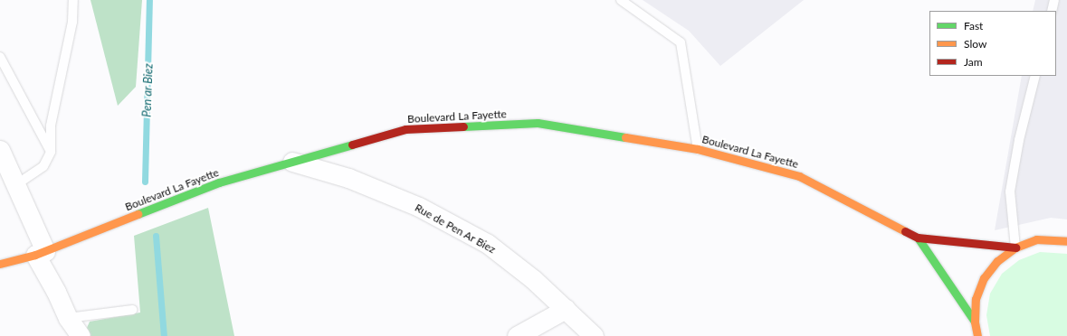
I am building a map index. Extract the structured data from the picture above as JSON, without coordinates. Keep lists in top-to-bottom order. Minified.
{"streets":{"main road":["Boulevard La Fayette"],"street":["Rue de Pen Ar Biez"]},"crossings":[["Boulevard La Fayette","Rue de Pen Ar Biez"]],"water":["Pen ar Biez"],"legend":["Fast","Slow","Jam"]}
